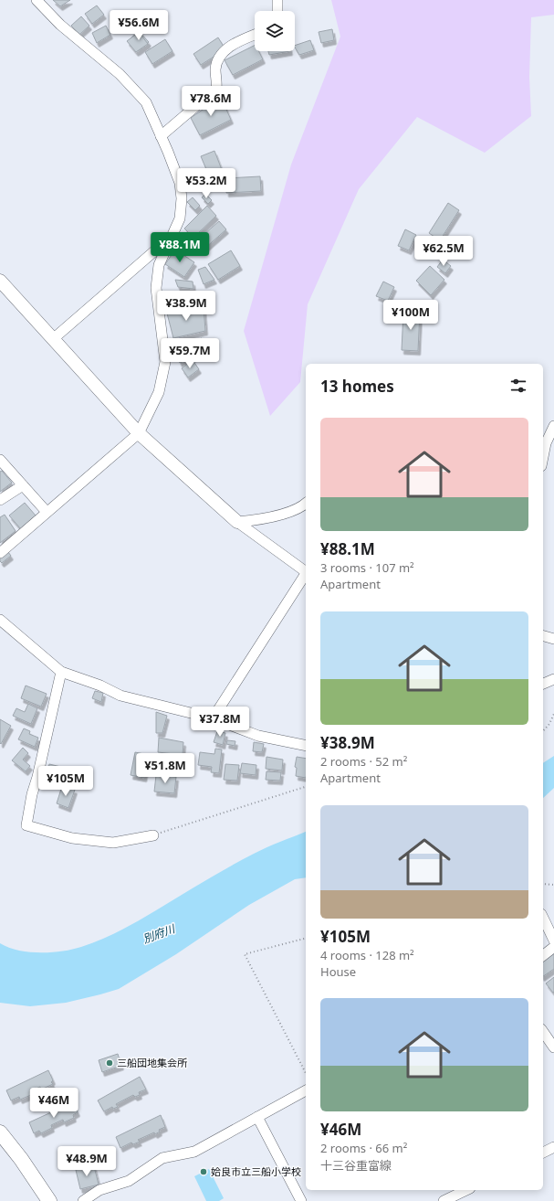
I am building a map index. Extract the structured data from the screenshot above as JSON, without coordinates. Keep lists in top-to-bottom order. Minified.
{"water":["別府川"],"places":["三船団地集会所","姶良市立三船小学校"],"page":{"price":["¥56.6M","¥78.6M","¥53.2M","¥88.1M","¥62.5M","¥38.9M","¥100M","¥59.7M","¥37.8M","¥51.8M","¥105M","¥46M","¥48.9M"],"heading":"13 homes","list":[{"name":"¥88.1M","note":"3 rooms · 107 m² · Apartment"},{"name":"¥38.9M","note":"2 rooms · 52 m² · Apartment"},{"name":"¥105M","note":"4 rooms · 128 m² · House"},{"name":"¥46M","note":"2 rooms · 66 m² · 十三谷重富線"}]}}
